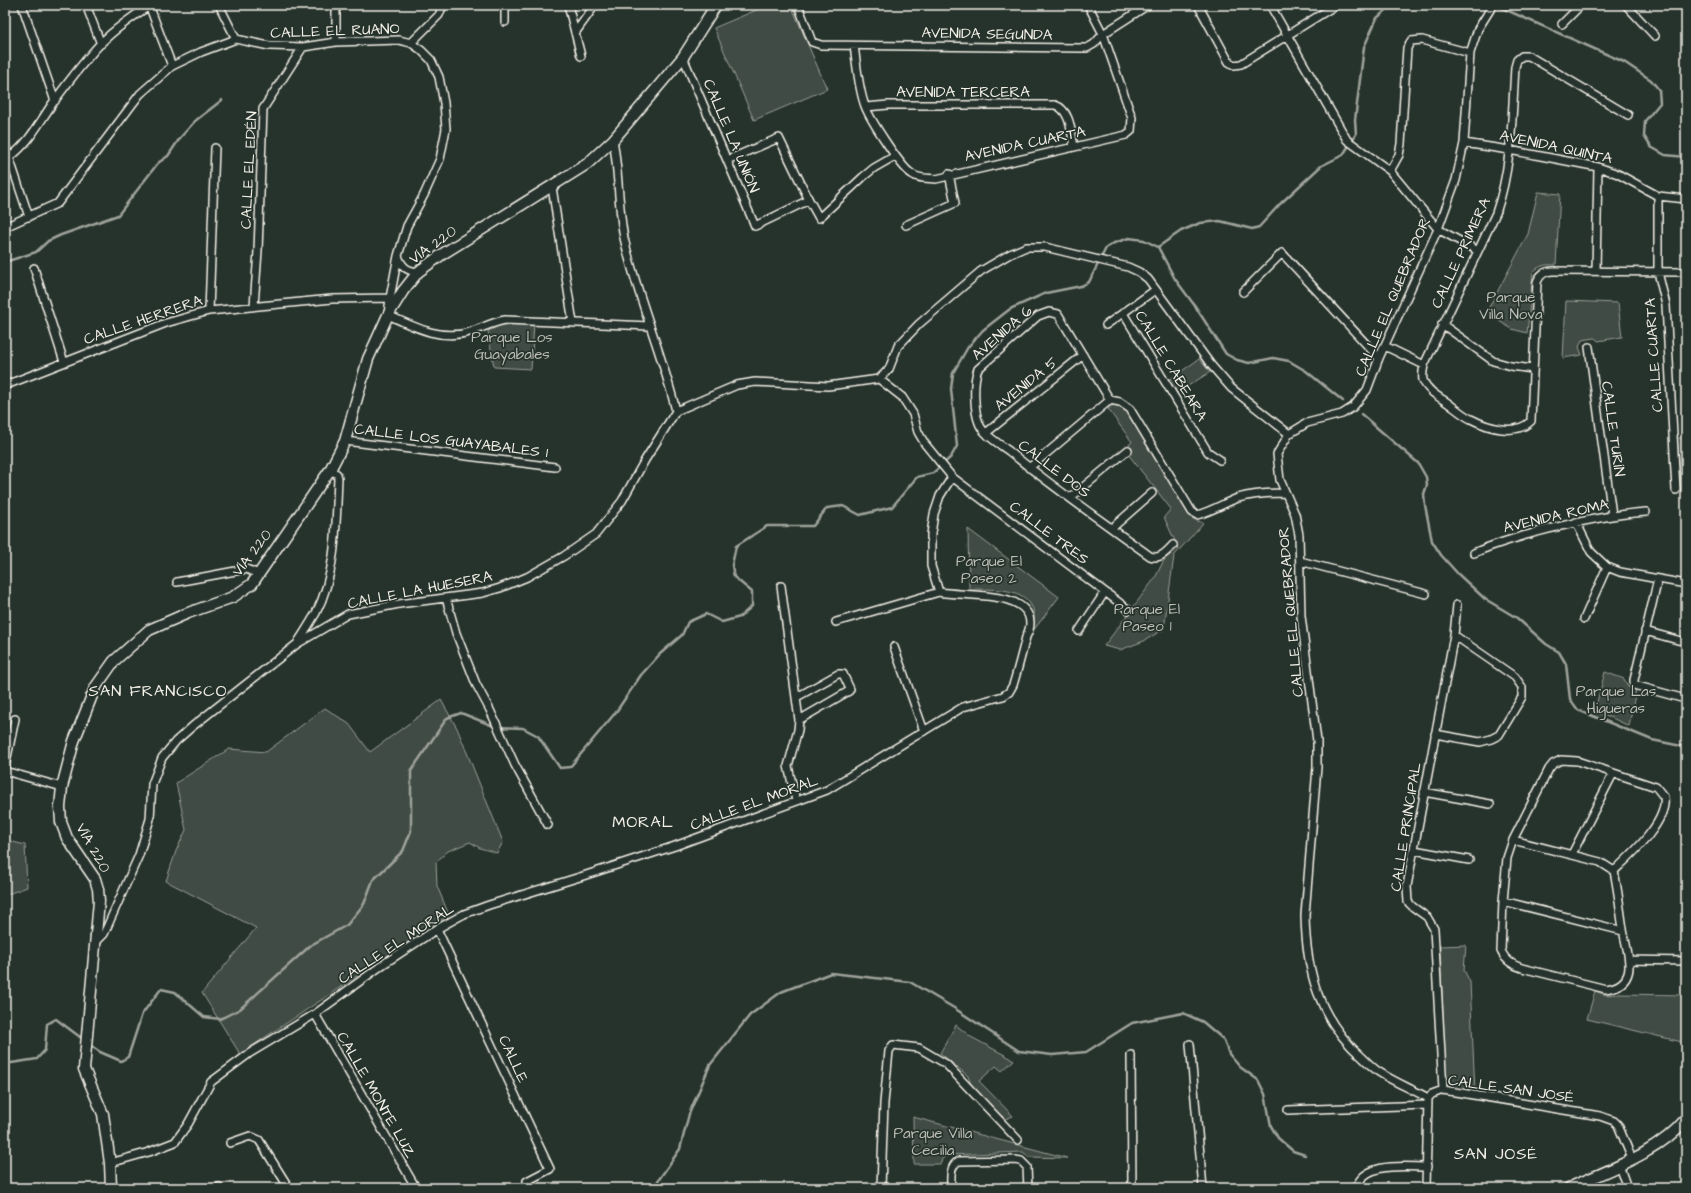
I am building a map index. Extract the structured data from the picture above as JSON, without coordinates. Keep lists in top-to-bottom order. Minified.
{"streets":{"main road":["VÍA 220"],"street":["CALLE EL RUANO","AVENIDA SEGUNDA","AVENIDA TERCERA","CALLE LA UNIÓN","AVENIDA CUARTA","AVENIDA QUINTA","CALLE EL EDÉN","CALLE PRIMERA","CALLE EL QUEBRADOR","CALLE HERRERA","AVENIDA 6","CALLE CUARTA","CALLE CABEARA","AVENIDA 5","CALLE TURÍN","CALLE LOS GUAYABALES 1","CALLE DOS","AVENIDA ROMA","CALLE TRES","CALLE LA HUESERA","CALLE EL MORAL","CALLE PRINCIPAL","CALLE","CALLE SAN JOSÉ","CALLE MONTE LUZ"]},"crossings":[["CALLE EL RUANO","CALLE EL EDÉN"],["CALLE EL RUANO","VÍA 220"],["CALLE EL RUANO","CALLE HERRERA"],["AVENIDA SEGUNDA","AVENIDA CUARTA"],["AVENIDA TERCERA","AVENIDA CUARTA"],["CALLE LA UNIÓN","VÍA 220"],["AVENIDA QUINTA","CALLE PRIMERA"],["AVENIDA QUINTA","CALLE EL QUEBRADOR"],["AVENIDA QUINTA","CALLE CUARTA"],["CALLE EL EDÉN","CALLE HERRERA"],["VÍA 220","CALLE LOS GUAYABALES 1"],["VÍA 220","CALLE LA HUESERA"],["VÍA 220","CALLE EL MORAL"],["CALLE EL QUEBRADOR","CALLE SAN JOSÉ"],["AVENIDA 6","AVENIDA 5"],["AVENIDA 6","CALLE DOS"],["AVENIDA 5","CALLE DOS"],["CALLE TURÍN","AVENIDA ROMA"],["CALLE EL MORAL","CALLE"],["CALLE EL MORAL","CALLE MONTE LUZ"],["CALLE PRINCIPAL","CALLE SAN JOSÉ"]],"districts":["SAN FRANCISCO","MORAL","SAN JOSÉ"],"parks":["Parque Villa Nova","Parque Los Guayabales","Parque El Paseo 2","Parque El Paseo 1","Parque Las Higueras","Parque Villa Cecilia"]}
